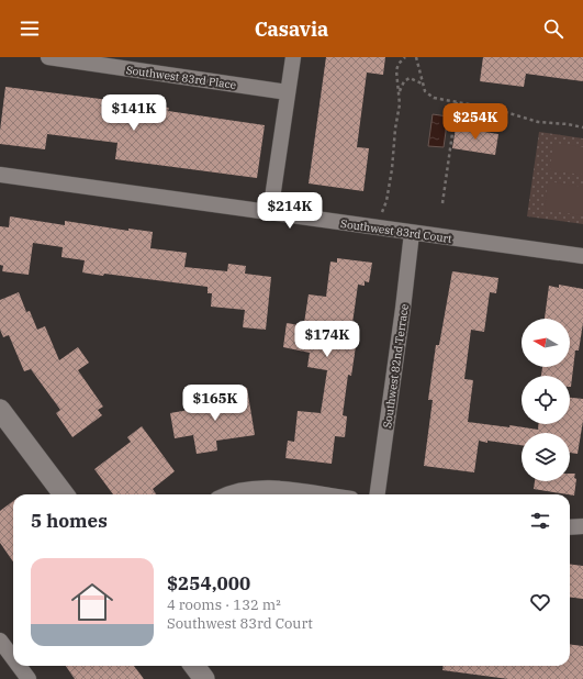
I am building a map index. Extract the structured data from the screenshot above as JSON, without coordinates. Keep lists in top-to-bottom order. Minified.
{"streets":{"street":["Southwest 83rd Place","Southwest 83rd Court","Southwest 82nd Terrace"]},"crossings":[["Southwest 83rd Court","Southwest 82nd Terrace"]],"north":"left","page":{"header":"Casavia","price":["$141K","$254K","$214K","$174K","$165K"],"heading":"5 homes","list":[{"name":"$254,000","note":"4 rooms · 132 m² · Southwest 83rd Court"}]}}
